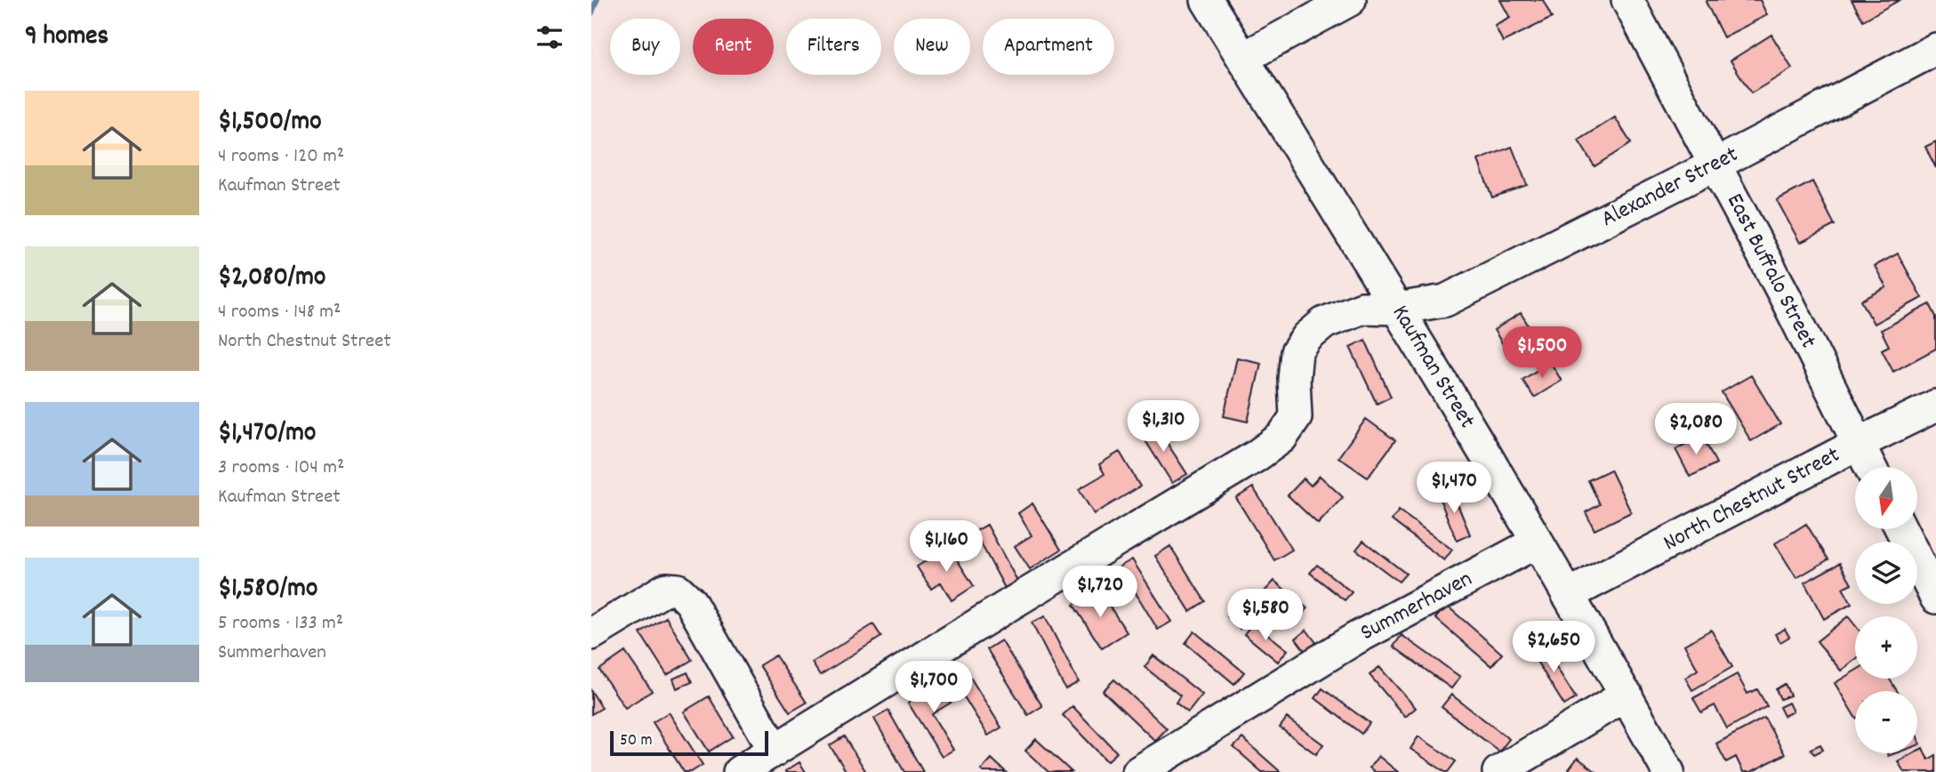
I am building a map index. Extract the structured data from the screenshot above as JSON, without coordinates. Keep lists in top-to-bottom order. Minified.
{"streets":{"street":["Alexander Street","East Buffalo Street","Kaufman Street","North Chestnut Street","Summerhaven"]},"crossings":[["Alexander Street","East Buffalo Street"],["Alexander Street","Kaufman Street"],["East Buffalo Street","North Chestnut Street"],["Kaufman Street","North Chestnut Street"],["Kaufman Street","Summerhaven"]],"scale_bar":"50 m","north":"bottom","page":{"heading":"9 homes","chip":["Buy","Rent","Filters","New","Apartment"],"list":[{"name":"$1,500/mo","note":"4 rooms · 120 m² · Kaufman Street"},{"name":"$2,080/mo","note":"4 rooms · 148 m² · North Chestnut Street"},{"name":"$1,470/mo","note":"3 rooms · 104 m² · Kaufman Street"},{"name":"$1,580/mo","note":"5 rooms · 133 m² · Summerhaven"}],"price":["$1,500","$1,310","$2,080","$1,470","$1,160","$1,720","$1,580","$2,650","$1,700"],"map_buttons":["+","−"],"scale":"50 m"}}
